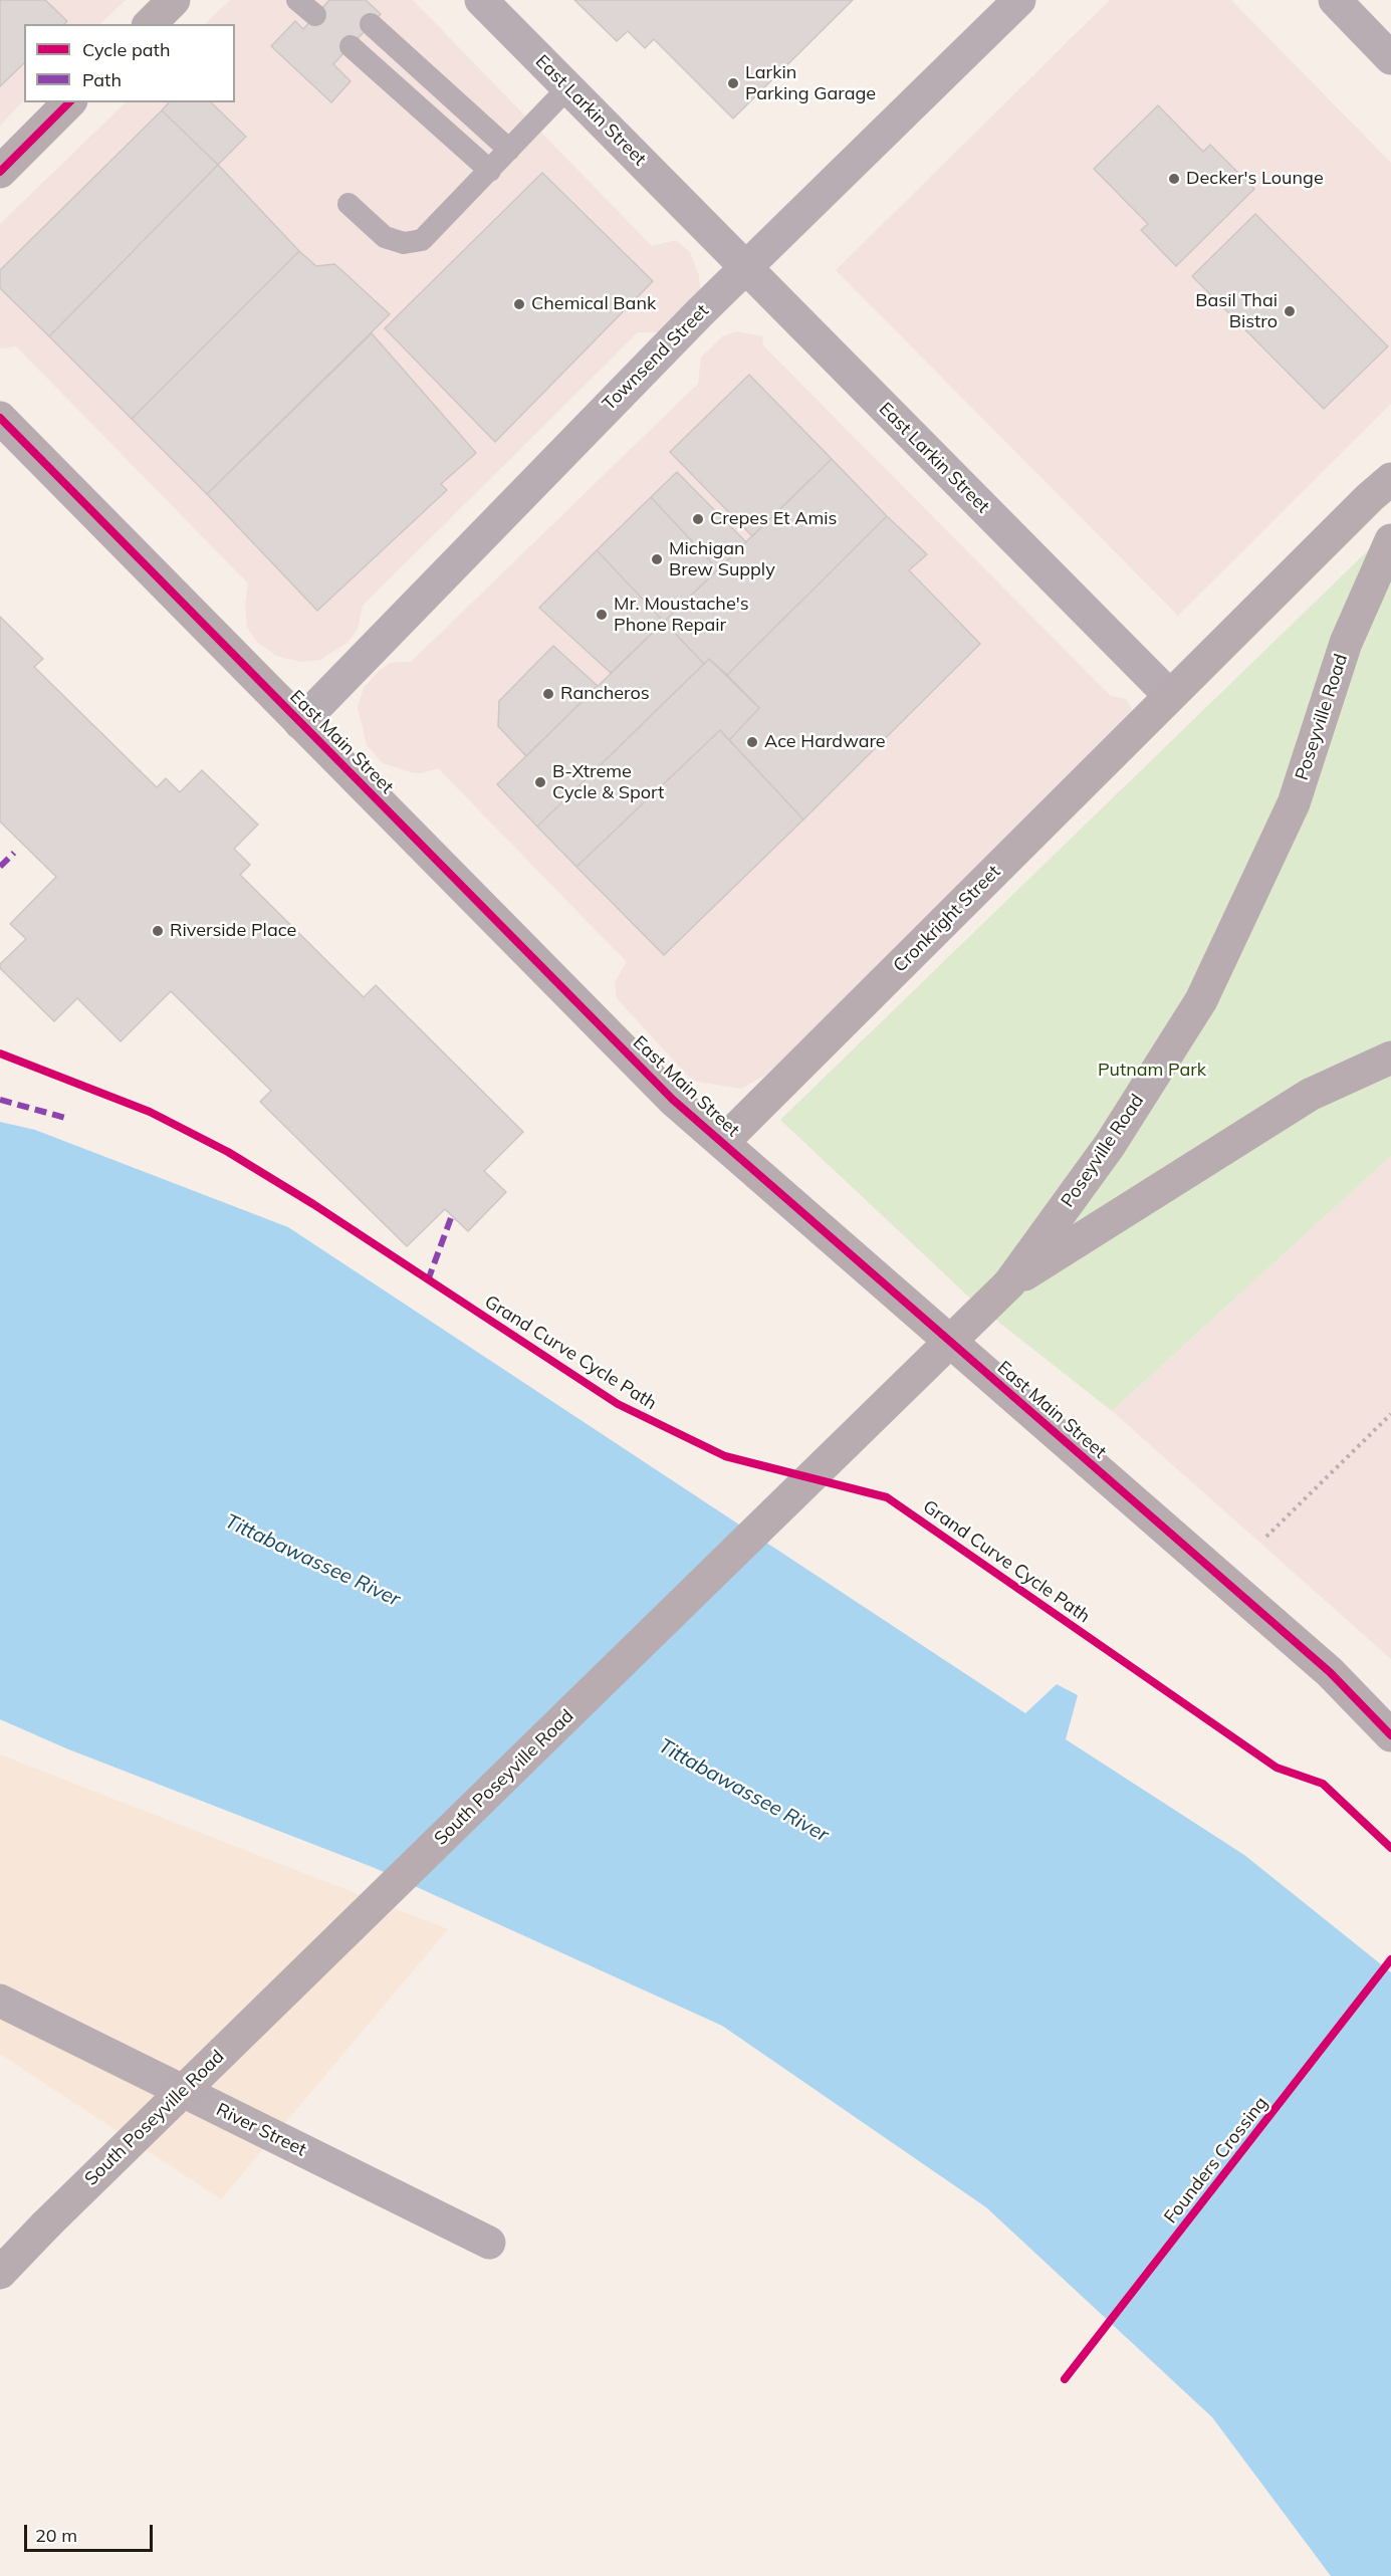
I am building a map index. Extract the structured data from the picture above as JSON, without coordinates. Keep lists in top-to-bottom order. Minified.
{"streets":{"street":["East Larkin Street","Townsend Street","Poseyville Road","East Main Street","Cronkright Street","South Poseyville Road","River Street"],"cycle path":["Grand Curve Cycle Path","Founders Crossing"]},"crossings":[["East Larkin Street","Townsend Street"],["East Larkin Street","Cronkright Street"],["Townsend Street","East Main Street"],["Poseyville Road","South Poseyville Road"],["East Main Street","Cronkright Street"]],"water":["Tittabawassee River"],"parks":["Putnam Park"],"places":["Larkin Parking Garage","Decker's Lounge","Chemical Bank","Basil Thai Bistro","Crepes Et Amis","Michigan Brew Supply","Mr. Moustache's Phone Repair","Rancheros","Ace Hardware","B-Xtreme Cycle & Sport","Riverside Place"],"legend":["Cycle path","Path"],"scale_bar":"20 m"}
